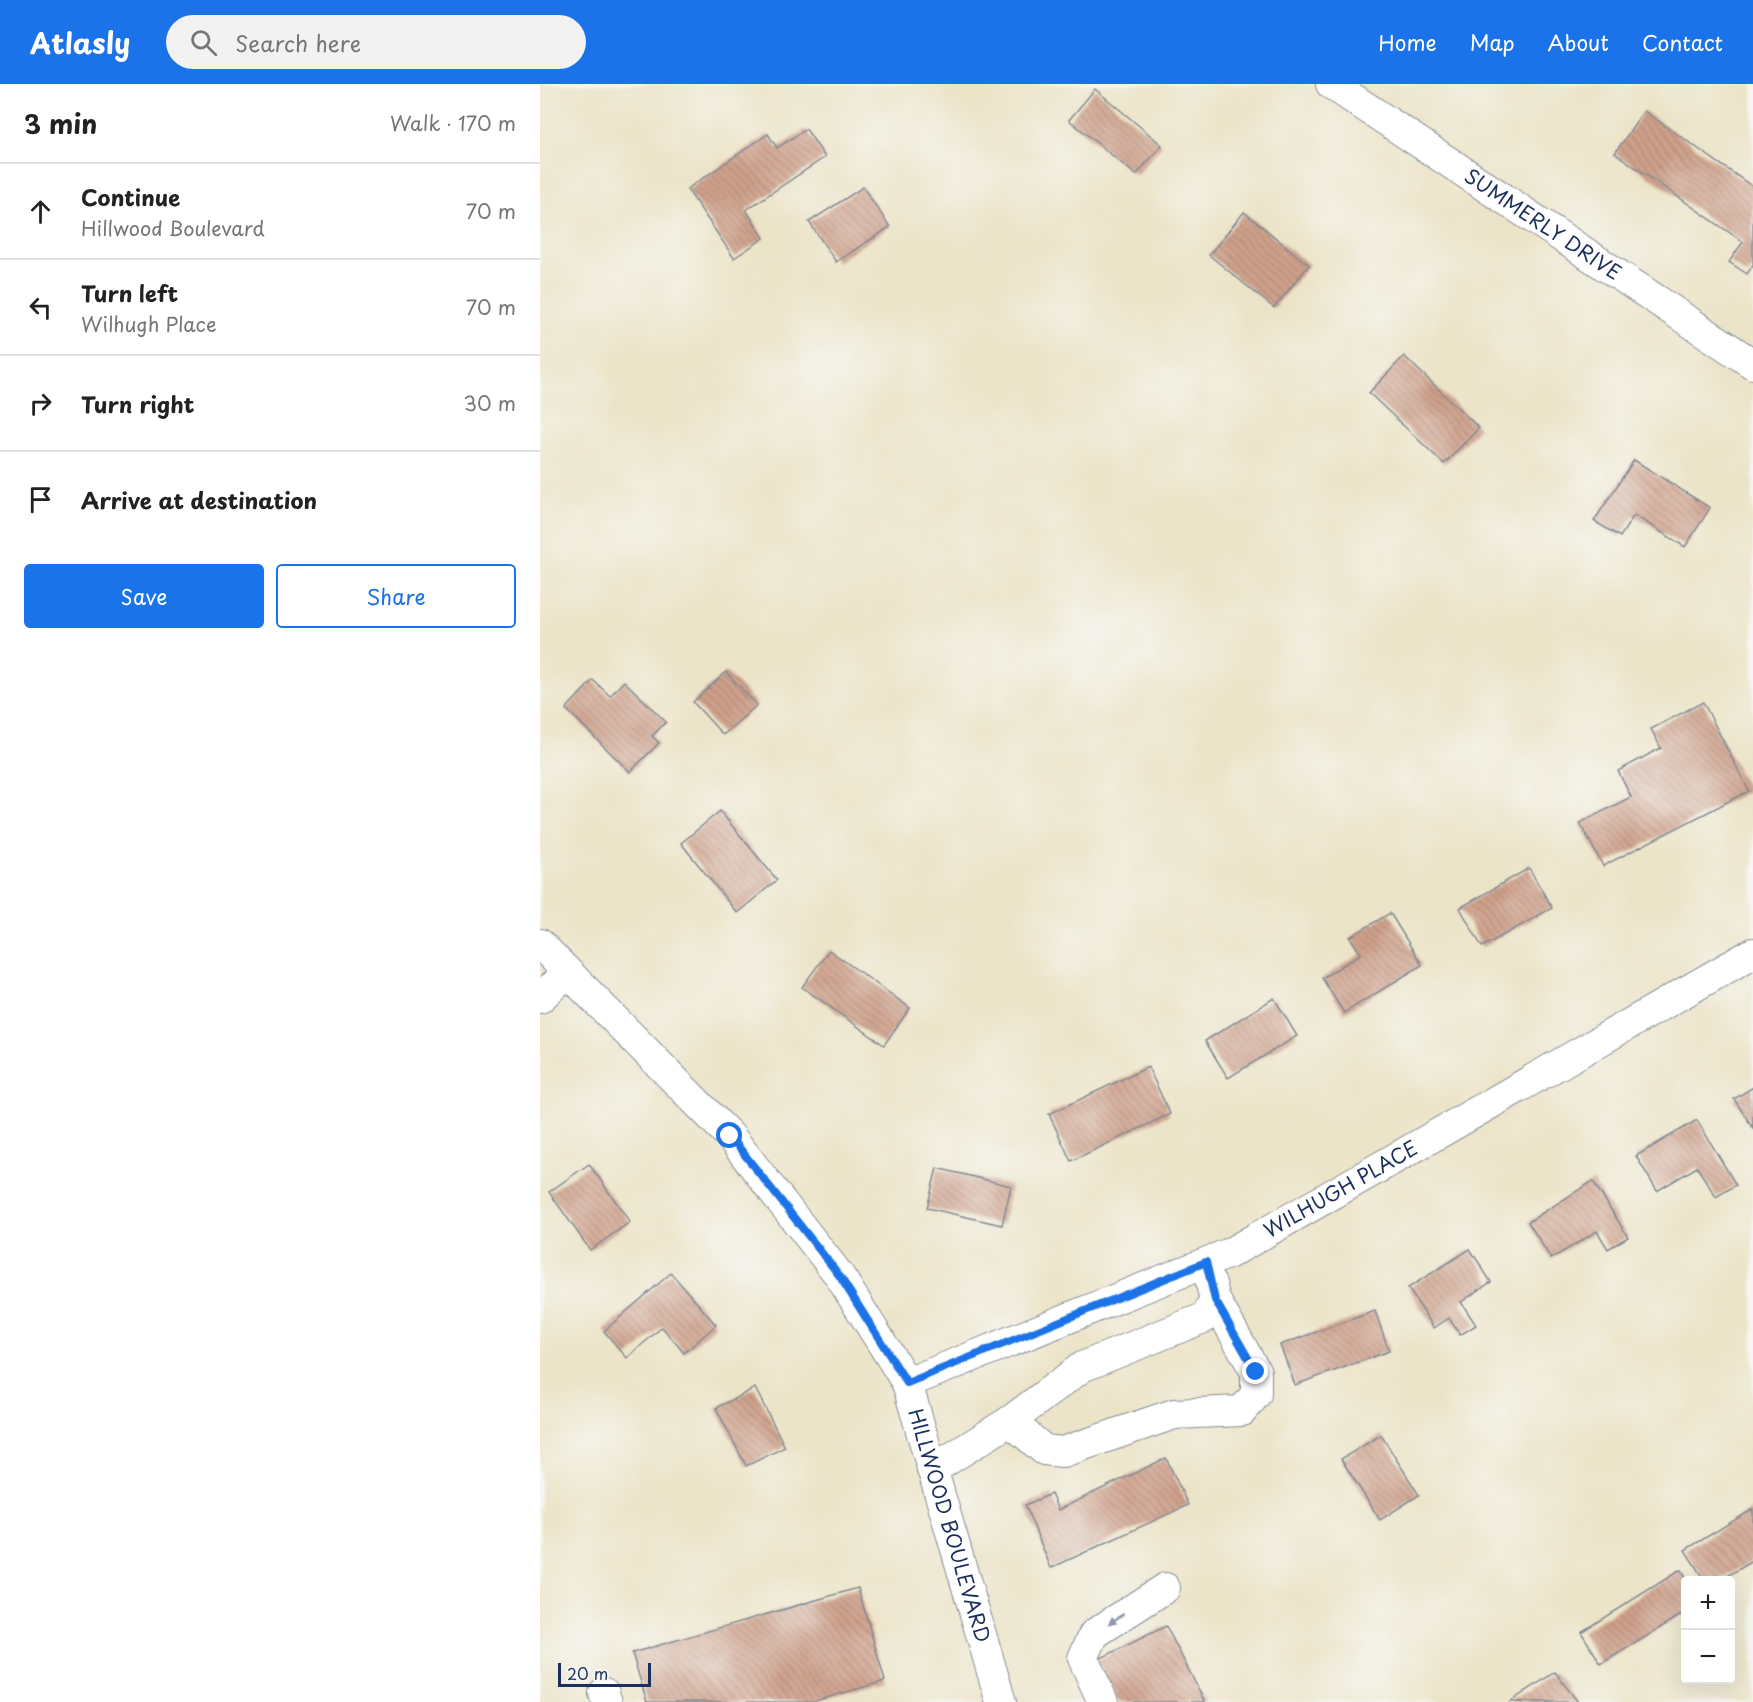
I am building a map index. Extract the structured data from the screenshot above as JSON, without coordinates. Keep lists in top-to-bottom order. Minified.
{"streets":{"street":["SUMMERLY DRIVE","WILHUGH PLACE","HILLWOOD BOULEVARD"]},"crossings":[["WILHUGH PLACE","HILLWOOD BOULEVARD"]],"scale_bar":"20 m","page":{"header":"Atlasly","search":"Search here","nav":["Home","Map","About","Contact"],"heading":["3 min","Walk · 170 m"],"list":[["Continue","Hillwood Boulevard","70 m"],["Turn left","Wilhugh Place","70 m"],["Turn right","30 m"],"Arrive at destination"],"buttons":["Save","Share"],"map_buttons":["+","−"],"scale":"20 m"}}
